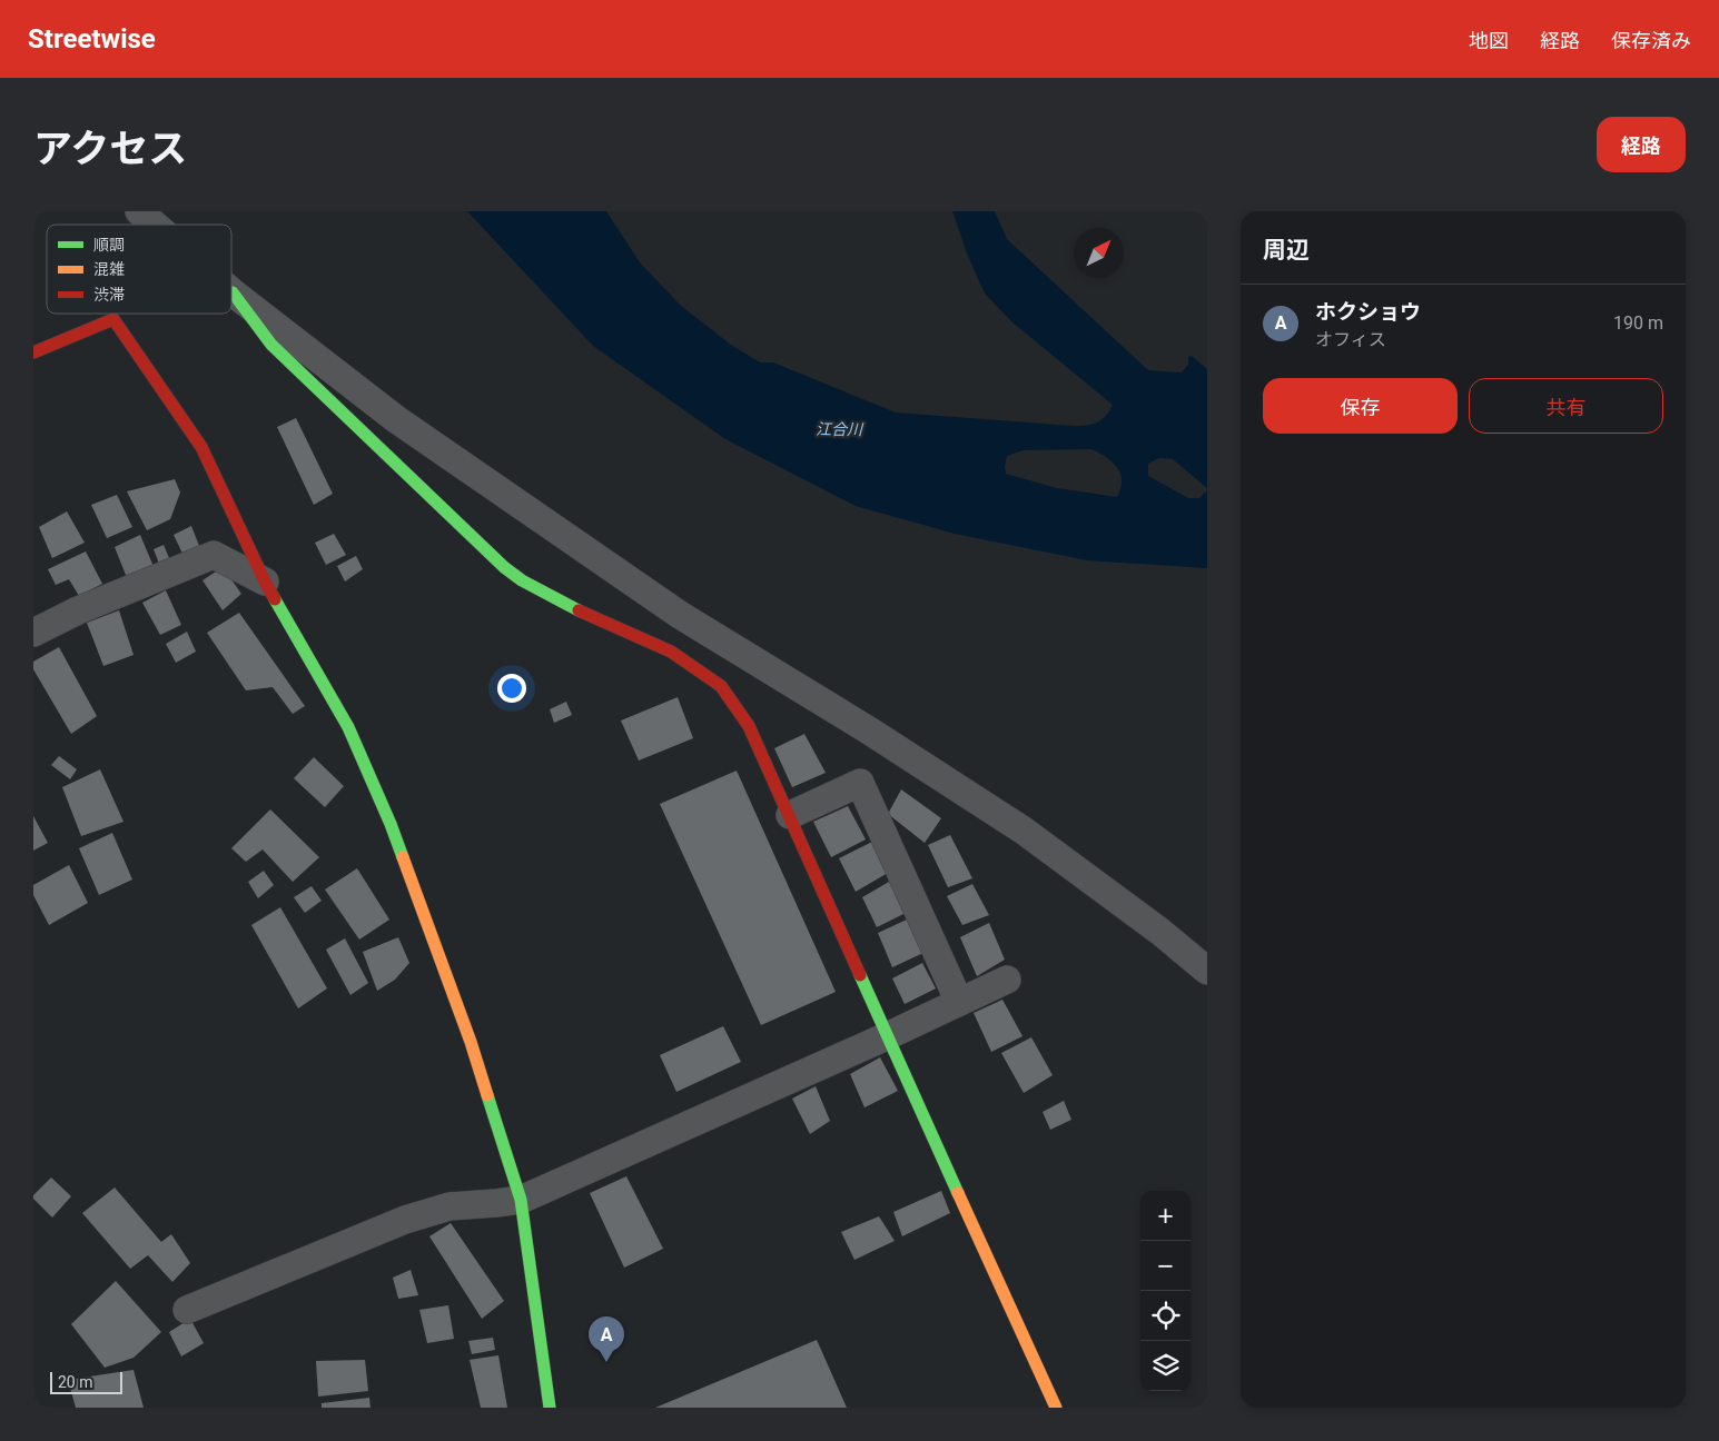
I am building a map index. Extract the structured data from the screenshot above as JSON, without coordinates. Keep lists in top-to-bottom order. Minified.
{"water":["江合川"],"legend":["順調","混雑","渋滞"],"scale_bar":"20 m","north":"top right","page":{"header":"Streetwise","nav":["地図","経路","保存済み"],"title":"アクセス","buttons":["経路",["保存","共有"]],"heading":"周辺","list":[{"mark":"A","name":"ホクショウ","note":"オフィス","value":"190 m"}],"map_buttons":["+","−"],"pins":"A","scale":"20 m"}}
